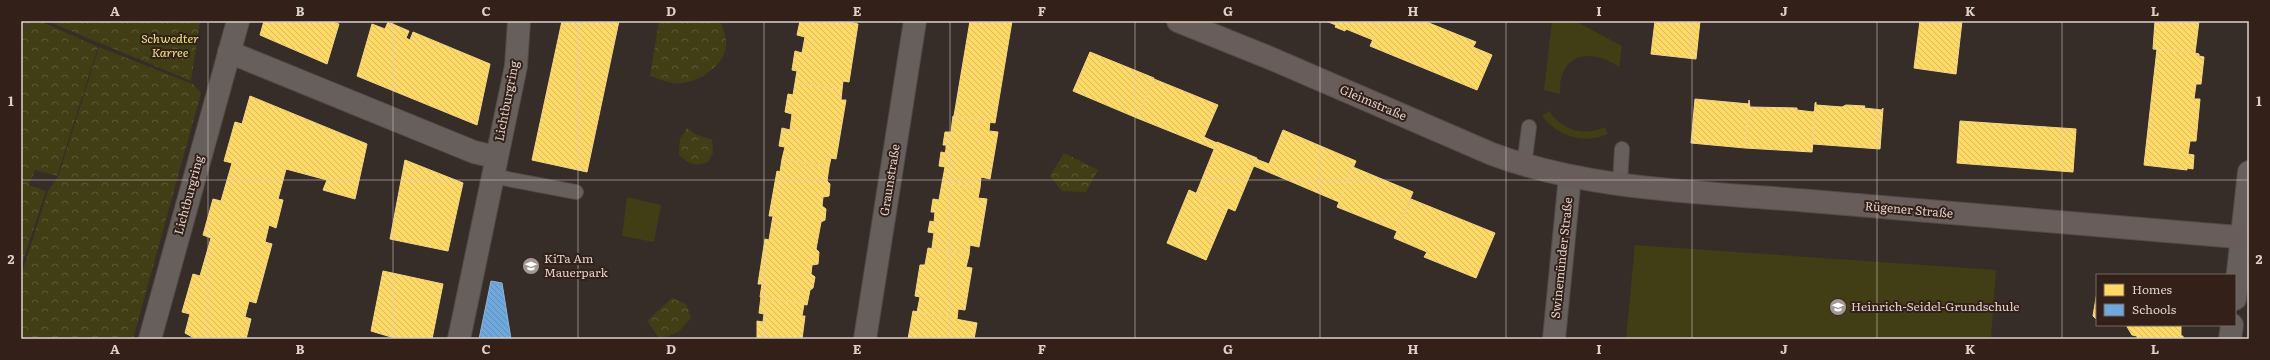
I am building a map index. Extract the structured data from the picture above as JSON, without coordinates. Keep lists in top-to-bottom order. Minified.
{"streets":{"street":["Lichtburgring","Gleimstraße","Graunstraße","Rügener Straße","Swinemünder Straße"]},"crossings":[["Gleimstraße","Rügener Straße"],["Gleimstraße","Swinemünder Straße"],["Rügener Straße","Swinemünder Straße"]],"parks":["Schwedter Karree"],"places":{"school or university":["KiTa Am Mauerpark","Heinrich-Seidel-Grundschule"]},"legend":["Homes","Schools"],"grid":{"columns":["A","B","C","D","E","F","G","H","I","J","K","L"],"rows":["1","2"]}}
